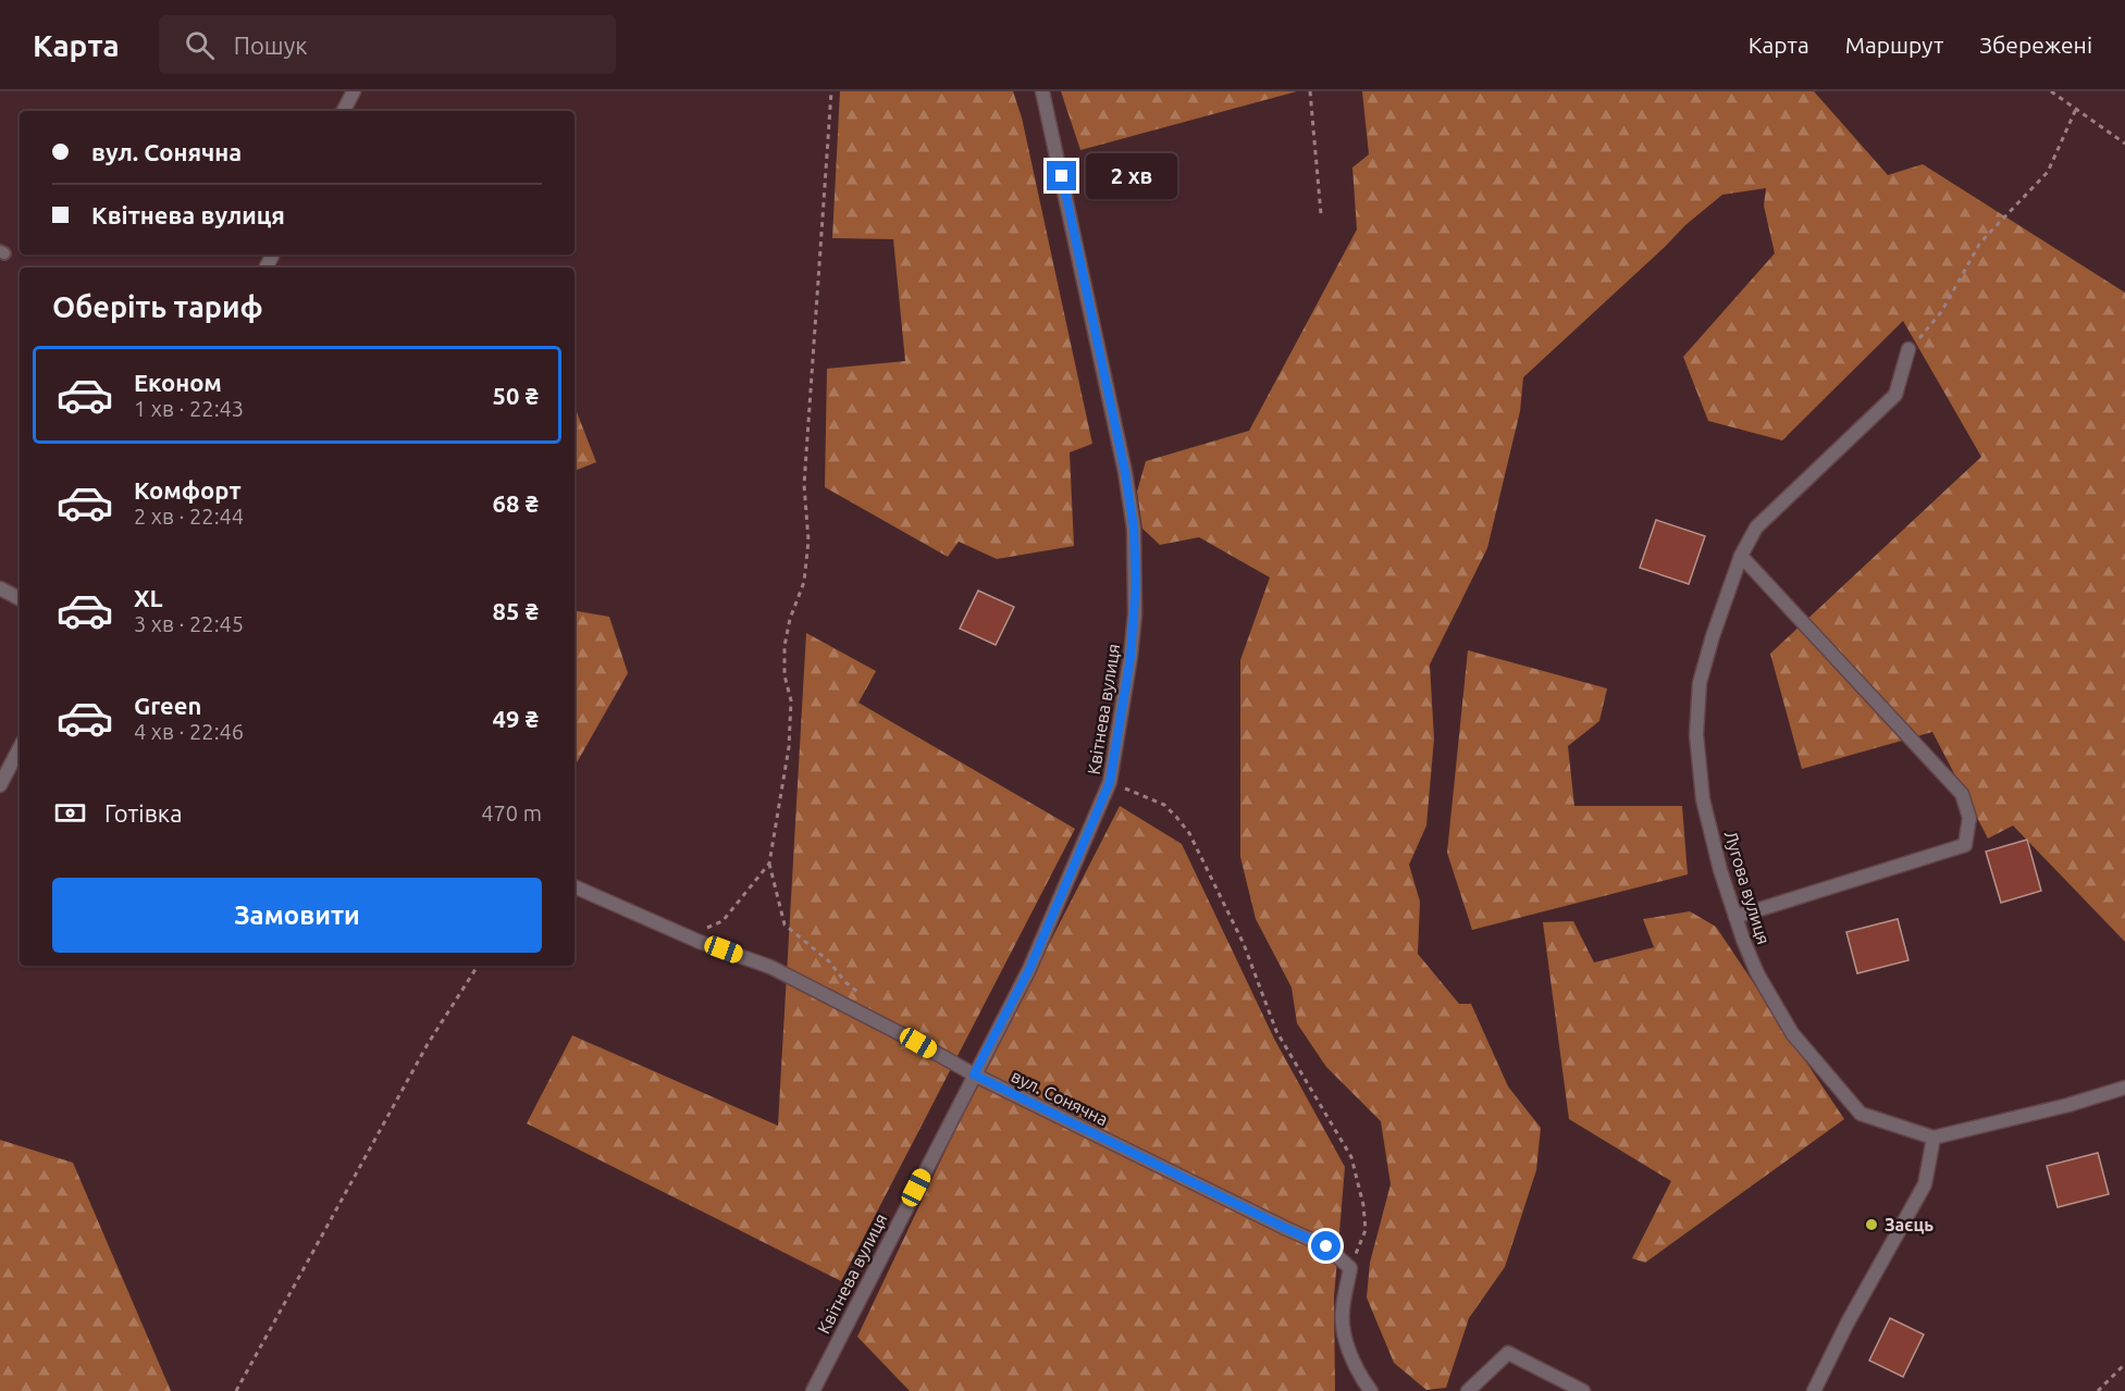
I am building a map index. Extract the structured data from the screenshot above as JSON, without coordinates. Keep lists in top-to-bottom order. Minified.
{"streets":{"street":["Квітнева вулиця","Лугова вулиця","вул. Сонячна"]},"crossings":[["Квітнева вулиця","вул. Сонячна"]],"places":["Заєць"],"page":{"header":"Карта","search":"Пошук","nav":["Карта","Маршрут","Збережені"],"banner":["вул. Сонячна","Квітнева вулиця"],"bubble":"2 хв","heading":"Оберіть тариф","list":[{"name":"Економ","note":"1 хв · 22:43","value":"50 ₴"},{"name":"Комфорт","note":"2 хв · 22:44","value":"68 ₴"},{"name":"XL","note":"3 хв · 22:45","value":"85 ₴"},{"name":"Green","note":"4 хв · 22:46","value":"49 ₴"}],"pay":["Готівка","470 m"],"buttons":"Замовити"}}
